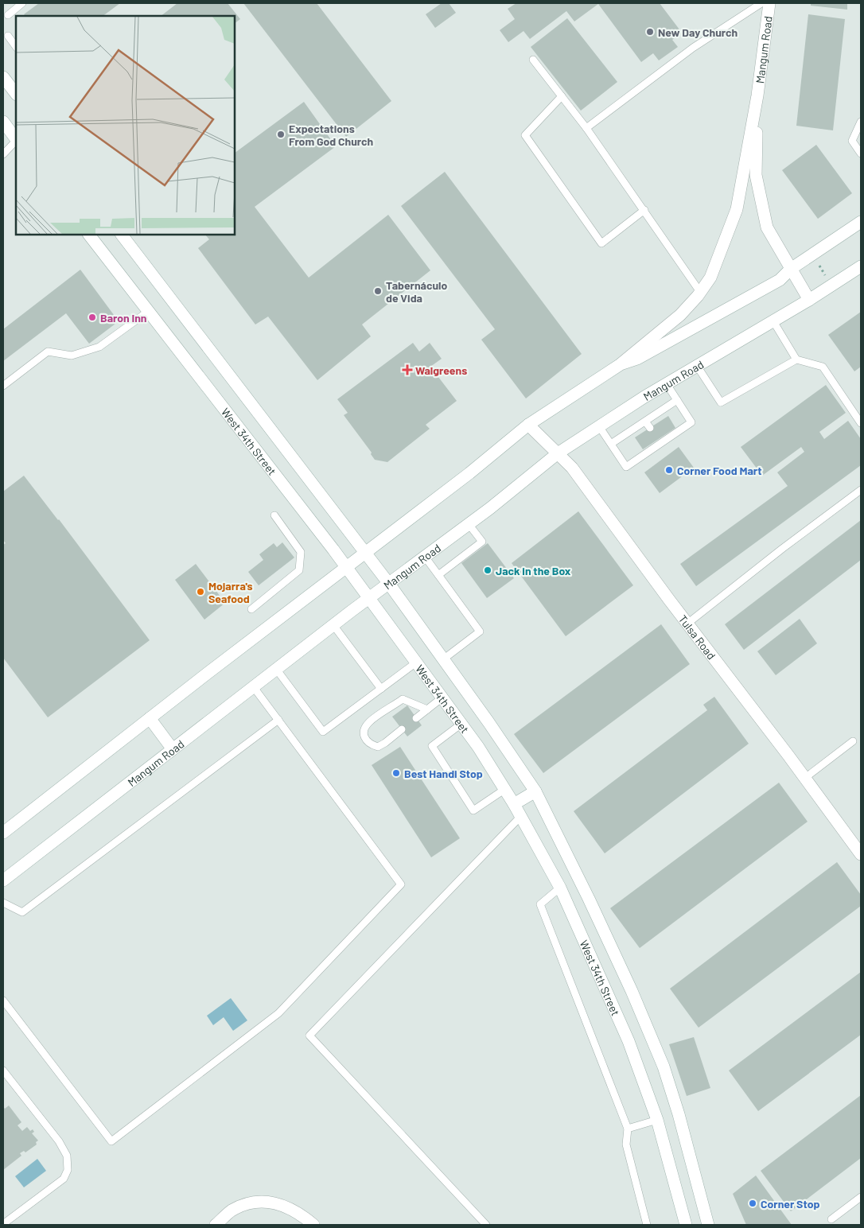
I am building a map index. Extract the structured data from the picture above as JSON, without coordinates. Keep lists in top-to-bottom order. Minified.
{"streets":{"main road":["Mangum Road","West 34th Street","Tulsa Road"]},"crossings":[["Mangum Road","West 34th Street"],["Mangum Road","Tulsa Road"]],"places":{"other":["New Day Church","Expectations From God Church","Tabernáculo de Vida","Baron Inn","Corner Food Mart","Jack in the Box","Mojarra's Seafood","Best Handi Stop","Corner Stop"],"health":["Walgreens"]}}
